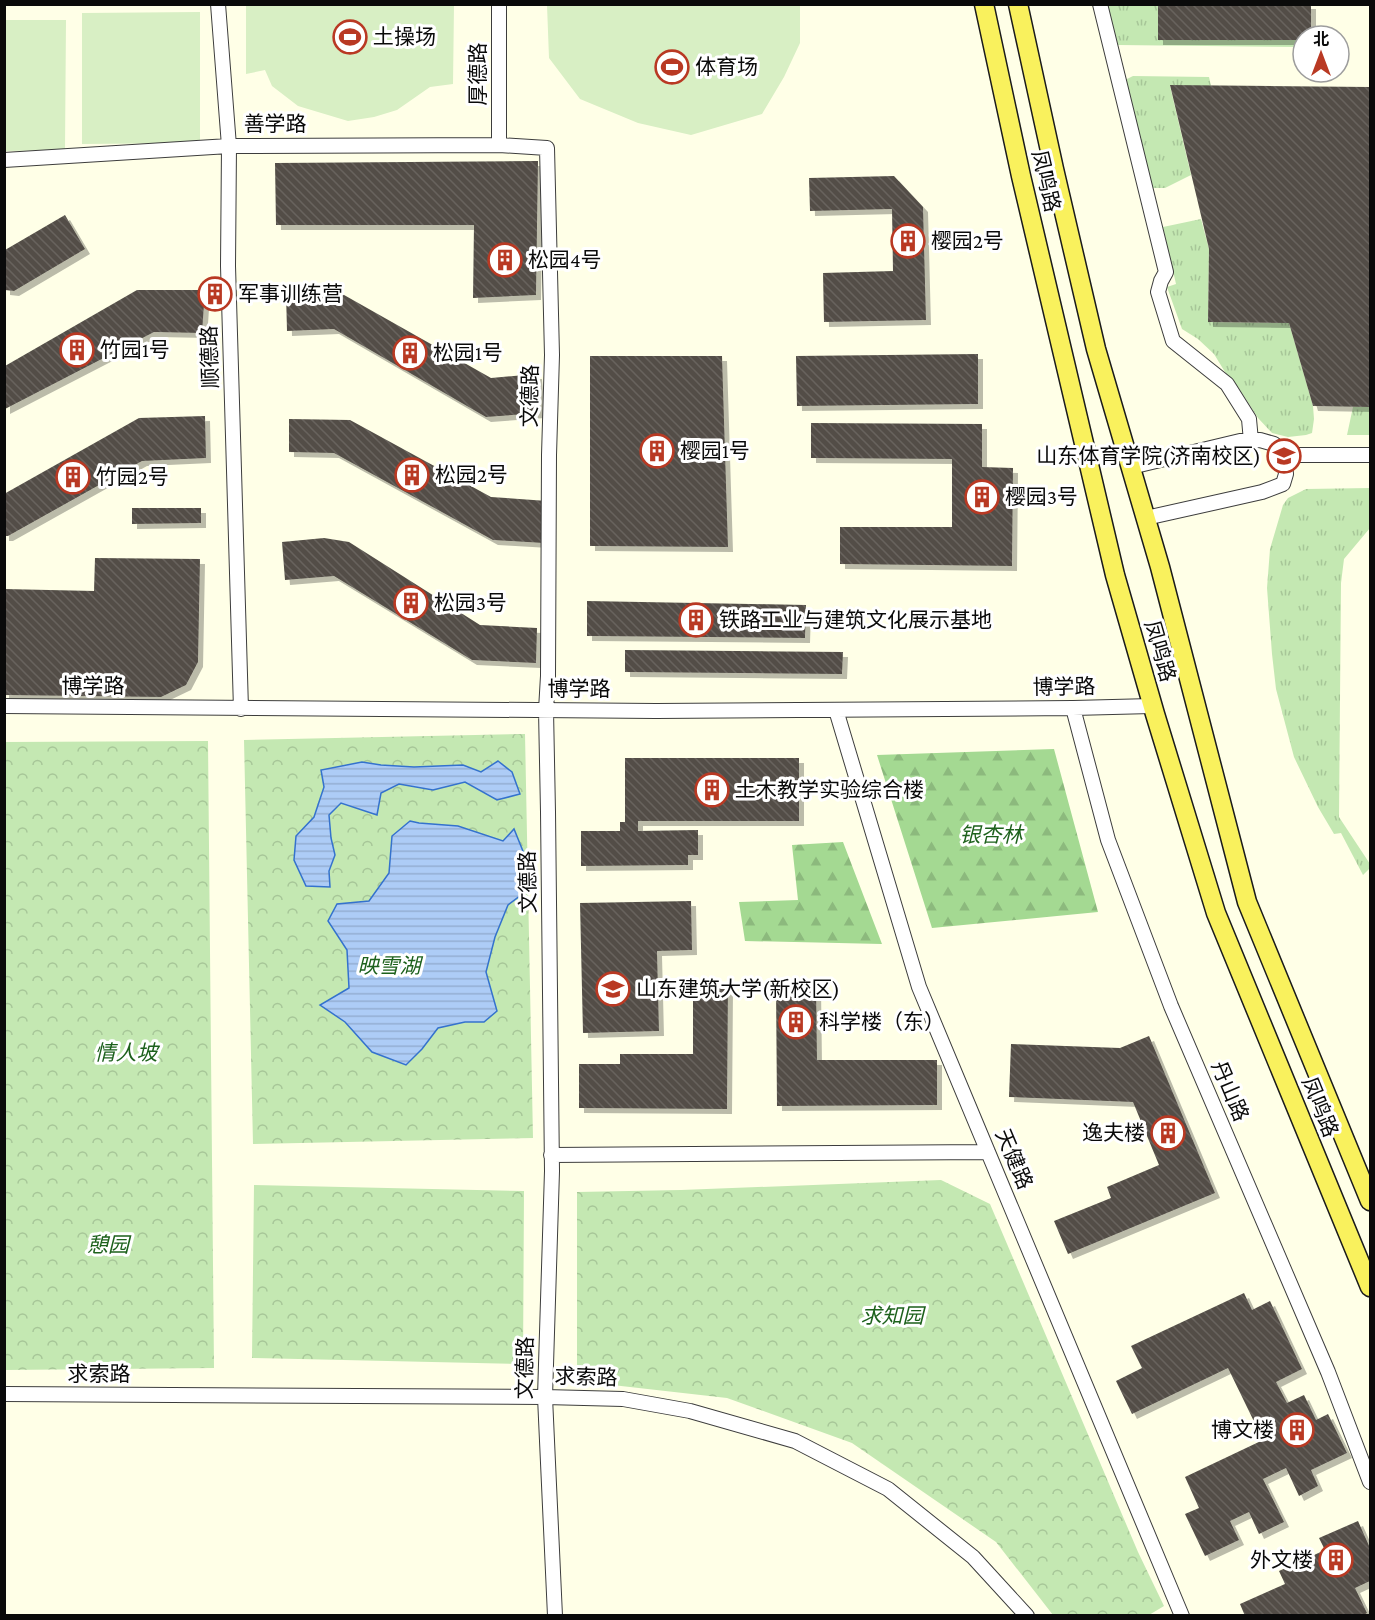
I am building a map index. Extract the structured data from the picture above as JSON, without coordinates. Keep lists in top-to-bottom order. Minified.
{"streets":{"main road":["凤鸣路"],"street":["厚德路","善学路","顺德路","文德路","博学路","丹山路","天健路","求索路"]},"crossings":[["厚德路","善学路"],["善学路","顺德路"],["善学路","文德路"],["凤鸣路","博学路"],["顺德路","博学路"],["文德路","博学路"],["文德路","求索路"],["博学路","丹山路"],["博学路","天健路"]],"parks":["银杏林","映雪湖","情人坡","憩园","求知园"],"places":{"sports":["土操场","体育场"],"building":["樱园2号","松园4号","军事训练营","竹园1号","松园1号","樱园1号","松园2号","竹园2号","樱园3号","松园3号","铁路工业与建筑文化展示基地","土木教学实验综合楼","科学楼（东）","逸夫楼","博文楼","外文楼"],"school or university":["山东体育学院(济南校区)","山东建筑大学(新校区)"]},"north":"top"}
